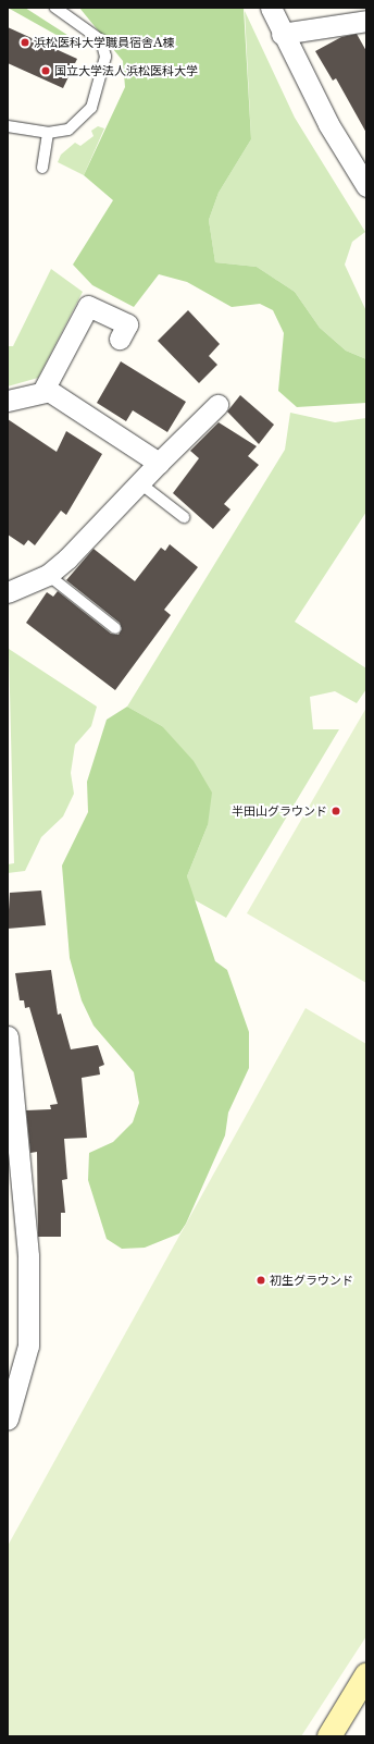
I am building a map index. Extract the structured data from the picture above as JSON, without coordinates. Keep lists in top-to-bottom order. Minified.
{"places":["浜松医科大学職員宿舎A棟","国立大学法人浜松医科大学","半田山グラウンド","初生グラウンド"]}
